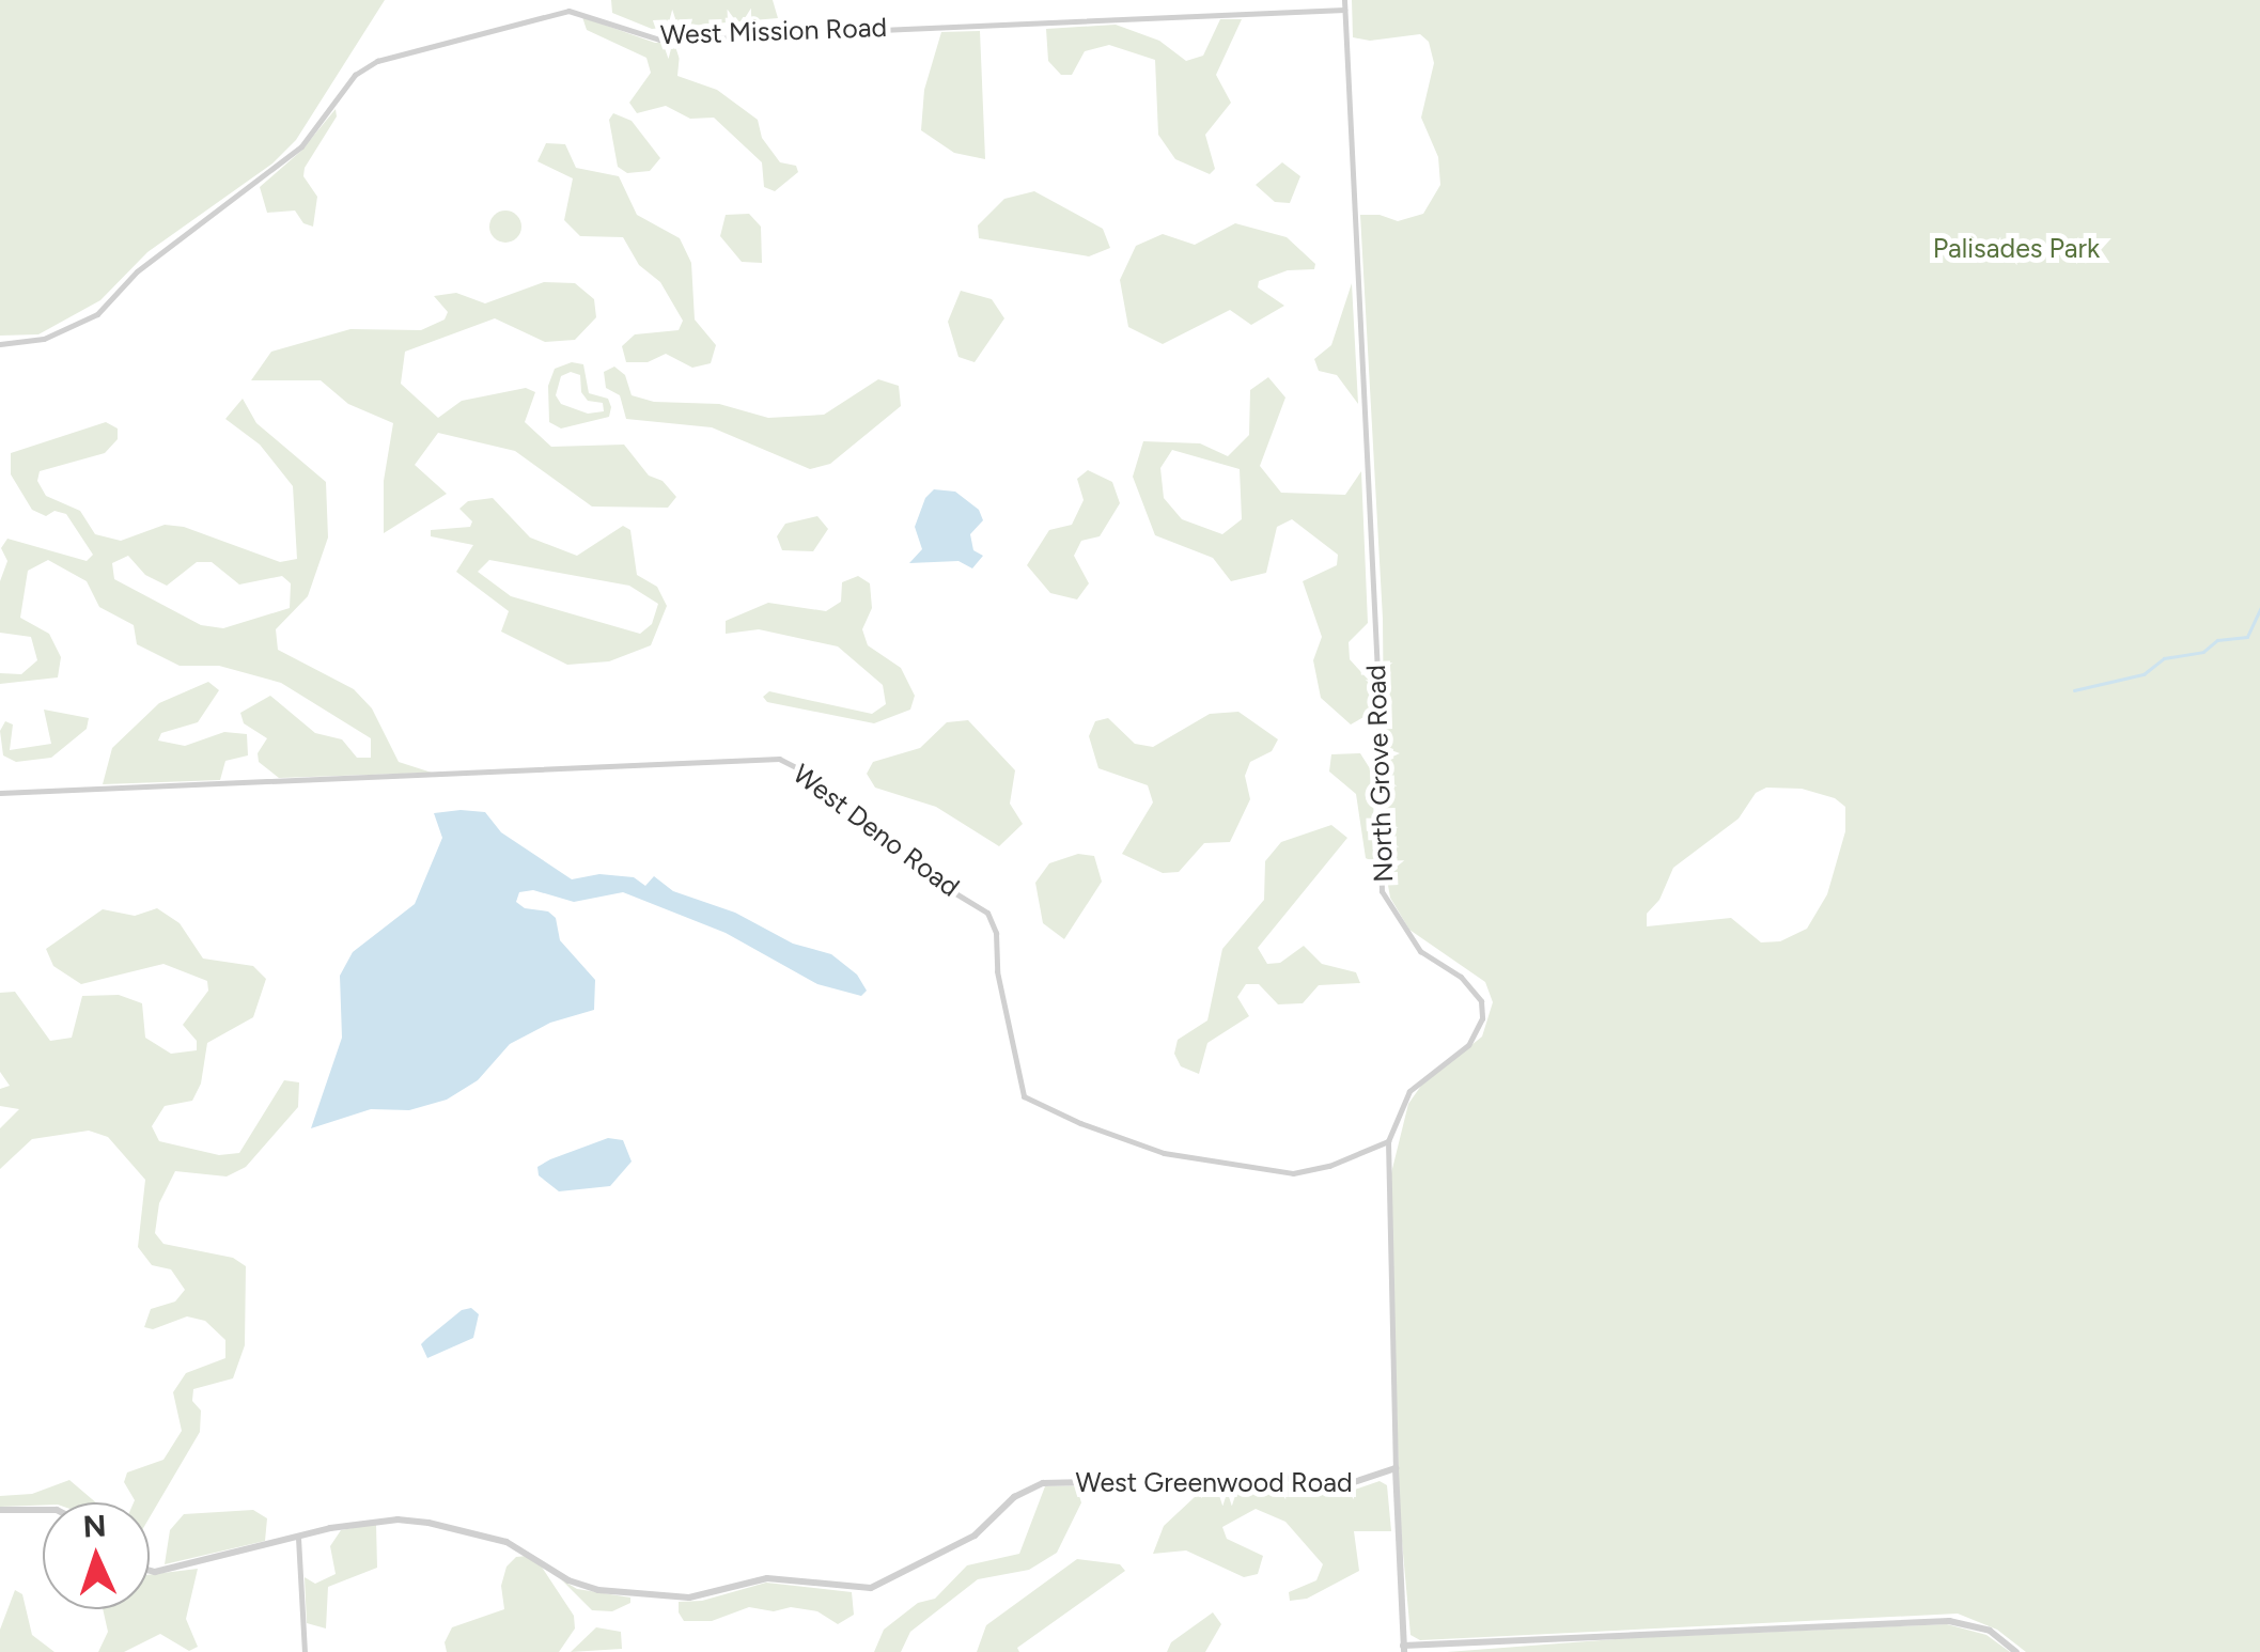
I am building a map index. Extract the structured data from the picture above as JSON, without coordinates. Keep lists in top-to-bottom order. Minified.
{"streets":{"street":["West Mission Road","North Grove Road","West Deno Road","West Greenwood Road"]},"crossings":[["West Mission Road","North Grove Road"],["North Grove Road","West Deno Road"],["North Grove Road","West Greenwood Road"]],"parks":["Palisades Park"],"north":"top"}
